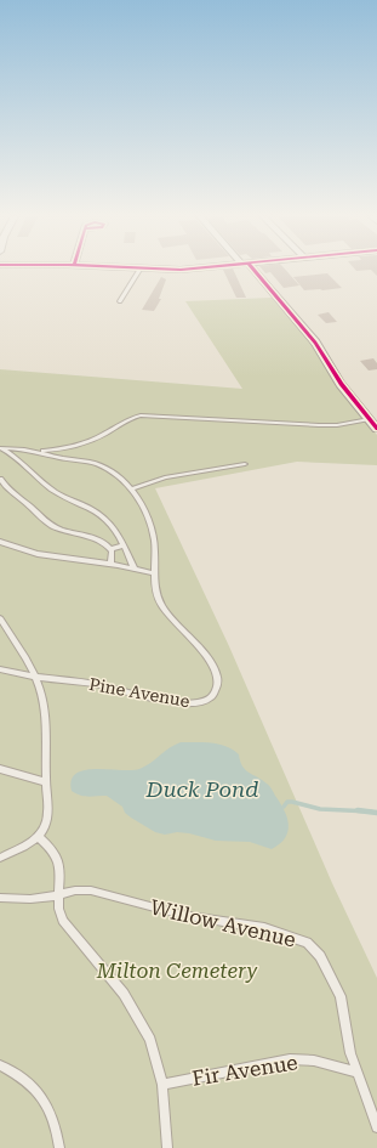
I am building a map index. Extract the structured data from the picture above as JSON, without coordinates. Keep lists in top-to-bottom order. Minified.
{"streets":{"lane":["Pine Avenue","Willow Avenue","Fir Avenue"]},"crossings":[["Willow Avenue","Fir Avenue"]],"water":["Duck Pond"],"parks":["Milton Cemetery"]}
